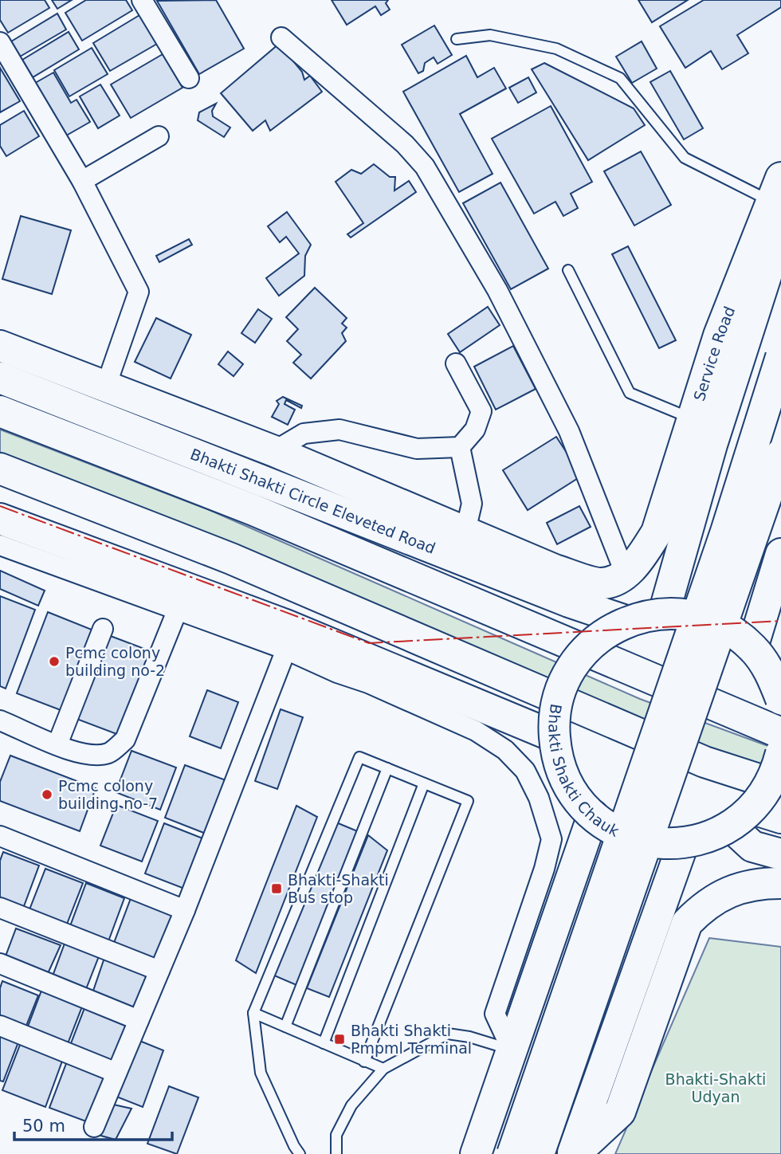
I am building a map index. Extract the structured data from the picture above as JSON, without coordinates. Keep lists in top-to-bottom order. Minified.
{"streets":{"main road":["Service Road","Bhakti Shakti Circle Eleveted Road","Bhakti Shakti Chauk"]},"crossings":[["Bhakti Shakti Circle Eleveted Road","Bhakti Shakti Chauk"]],"parks":["Bhakti-Shakti Udyan"],"places":{"other":["Pcmc colony building no-2","Pcmc colony building no-7"],"transit":["Bhakti-Shakti Bus stop","Bhakti Shakti Pmpml Terminal"]},"scale_bar":"50 m"}
